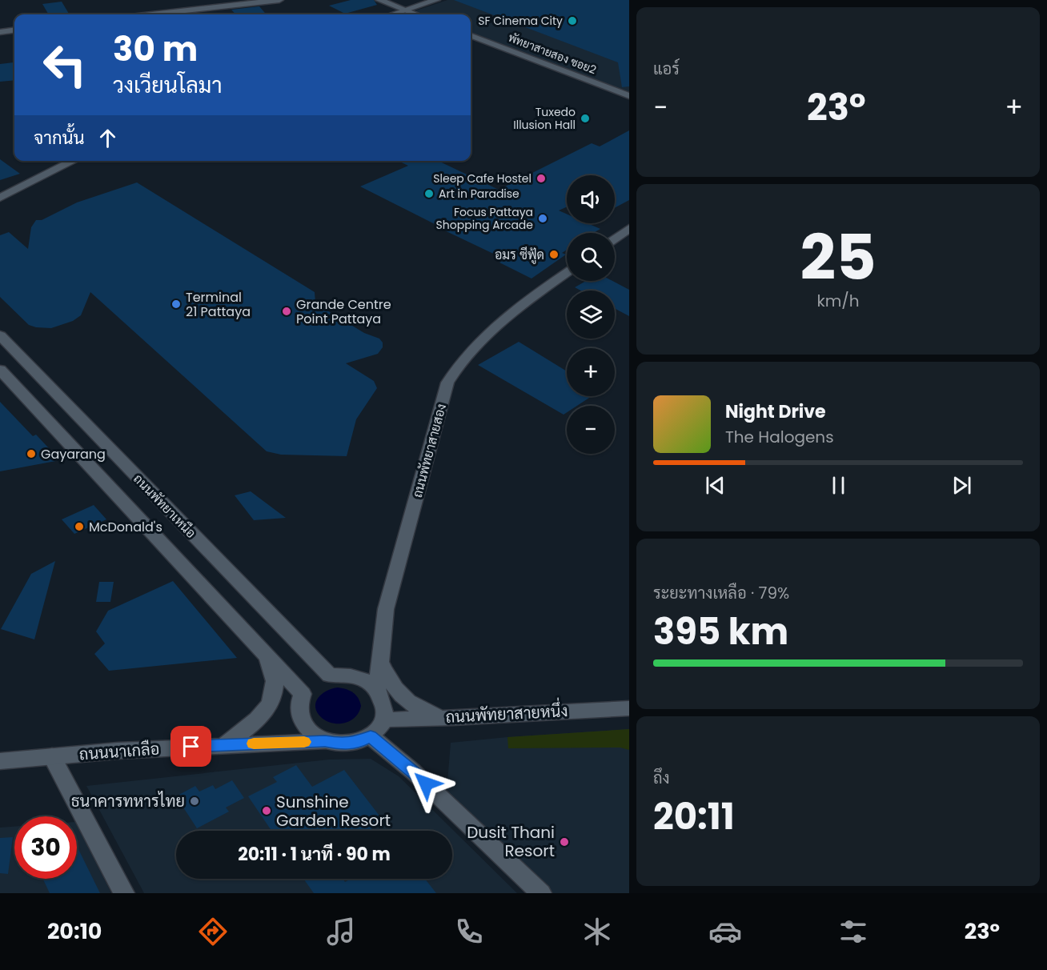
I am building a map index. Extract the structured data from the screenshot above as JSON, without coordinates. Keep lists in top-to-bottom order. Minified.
{"streets":{"main road":["พัทยาสายสอง ซอย2","ถนนพัทยาสายสอง","ถนนพัทยาเหนือ","ถนนพัทยาสายหนึ่ง","ถนนนาเกลือ"]},"crossings":[["ถนนพัทยาสายสอง","ถนนพัทยาเหนือ"],["ถนนพัทยาเหนือ","ถนนนาเกลือ"]],"places":["SF Cinema City","Tuxedo Illusion Hall","Sleep Cafe Hostel","Art in Paradise","Focus Pattaya Shopping Arcade","อมร ซีฟู้ด","Terminal 21 Pattaya","Grande Centre Point Pattaya","Gayarang","McDonald's","ธนาคารทหารไทย","Sunshine Garden Resort","Dusit Thani Resort"],"page":{"tile":["แอร์",["25","km/h"],["ระยะทางเหลือ · 79%","395 km"],["ถึง","20:11"]],"turn":["30 m","วงเวียนโลมา"],"heat":["−","23°","+"],"then":"จากนั้น","map_buttons":["+","−"],"song":["Night Drive","The Halogens"],"limit":"30","trip":"20:11 · 1 นาที · 90 m","tabs":["20:10","23°"]}}
